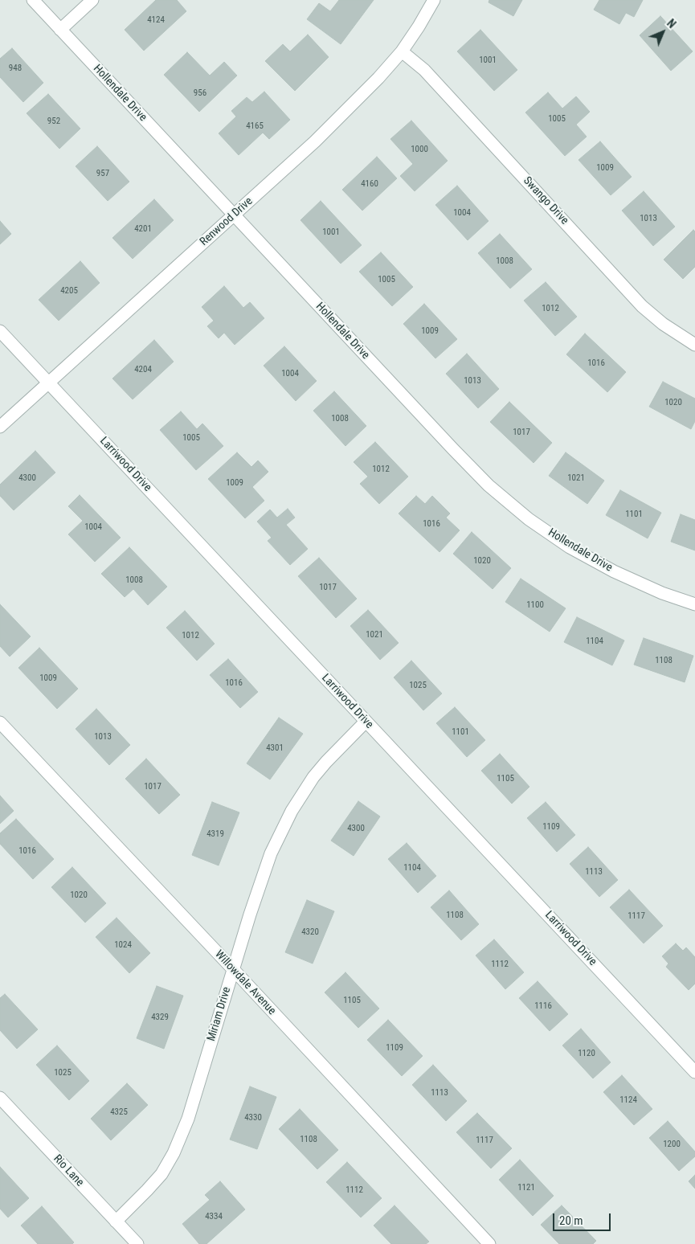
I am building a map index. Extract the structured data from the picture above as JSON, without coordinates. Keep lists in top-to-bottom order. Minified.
{"streets":{"street":["Hollendale Drive","Swango Drive","Renwood Drive","Larriwood Drive","Willowdale Avenue","Miriam Drive","Rio Lane"]},"crossings":[["Hollendale Drive","Renwood Drive"],["Swango Drive","Renwood Drive"],["Renwood Drive","Larriwood Drive"],["Larriwood Drive","Miriam Drive"],["Willowdale Avenue","Miriam Drive"],["Miriam Drive","Rio Lane"]],"house_numbers":["4124","1001","948","956","1005","952","4165","1000","1009","957","4160","1004","1013","4201","1001","1008","1005","4205","1012","1009","1016","4204","1004","1013","1020","1008","1017","1005","1012","4300","1021","1009","1101","1016","1004","1020","1008","1017","1100","1021","1012","1104","1108","1009","1016","1025","1101","1013","4301","1105","1017","1109","4300","4319","1016","1104","1113","1020","1108","1117","4320","1024","1112","1105","1116","4329","1109","1120","1025","1113","1124","4325","4330","1108","1117","1200","1121","1112","4334"],"scale_bar":"20 m","north":"top right"}
